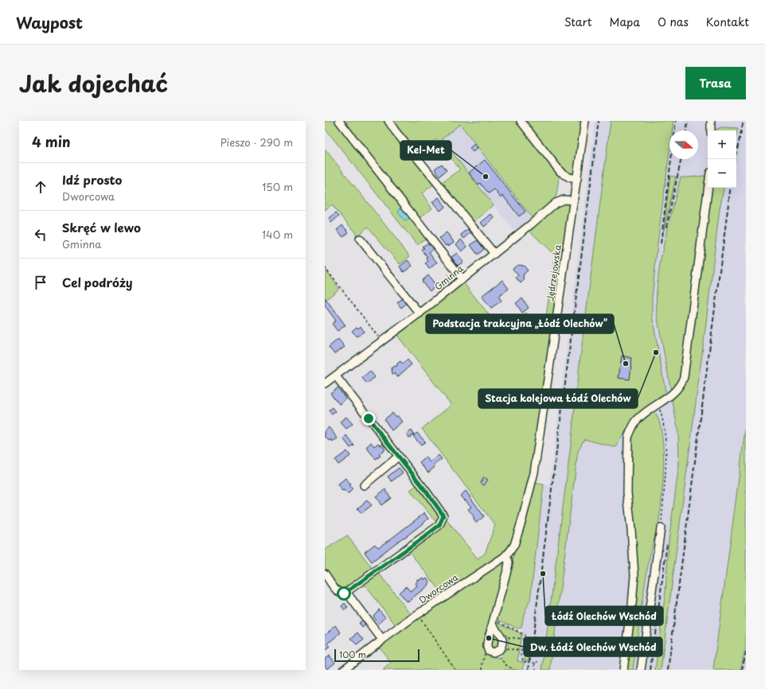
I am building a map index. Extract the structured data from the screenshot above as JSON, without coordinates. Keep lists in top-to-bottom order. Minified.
{"streets":{"street":["Jędrzejowska","Gminna","Dworcowa"]},"crossings":[["Jędrzejowska","Gminna"],["Jędrzejowska","Dworcowa"]],"places":["Kel-Met","Stacja kolejowa Łódź Olechów","Podstacja trakcyjna „Łódź Olechów”","Łódź Olechów Wschód","Dw. Łódź Olechów Wschód"],"scale_bar":"100 m","north":"right","page":{"header":"Waypost","nav":["Start","Mapa","O nas","Kontakt"],"title":"Jak dojechać","buttons":"Trasa","heading":["4 min","Pieszo · 290 m"],"map_buttons":["+","−"],"list":[["Idź prosto","Dworcowa","150 m"],["Skręć w lewo","Gminna","140 m"],"Cel podróży"],"scale":"100 m"}}
